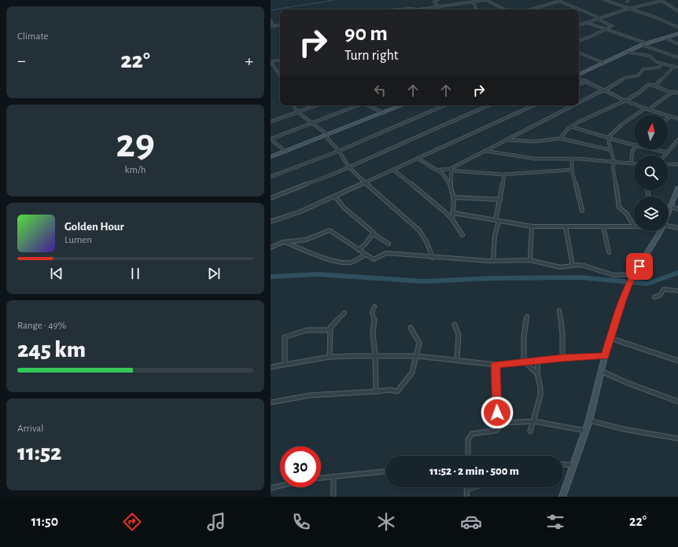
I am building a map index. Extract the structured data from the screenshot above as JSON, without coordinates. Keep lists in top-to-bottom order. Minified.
{"north":"top","page":{"tile":["Climate",["29","km/h"],["Range · 49%","245 km"],["Arrival","11:52"]],"turn":["90 m","Turn right"],"heat":["−","22°","+"],"song":["Golden Hour","Lumen"],"limit":"30","trip":"11:52 · 2 min · 500 m","tabs":["11:50","22°"]}}
